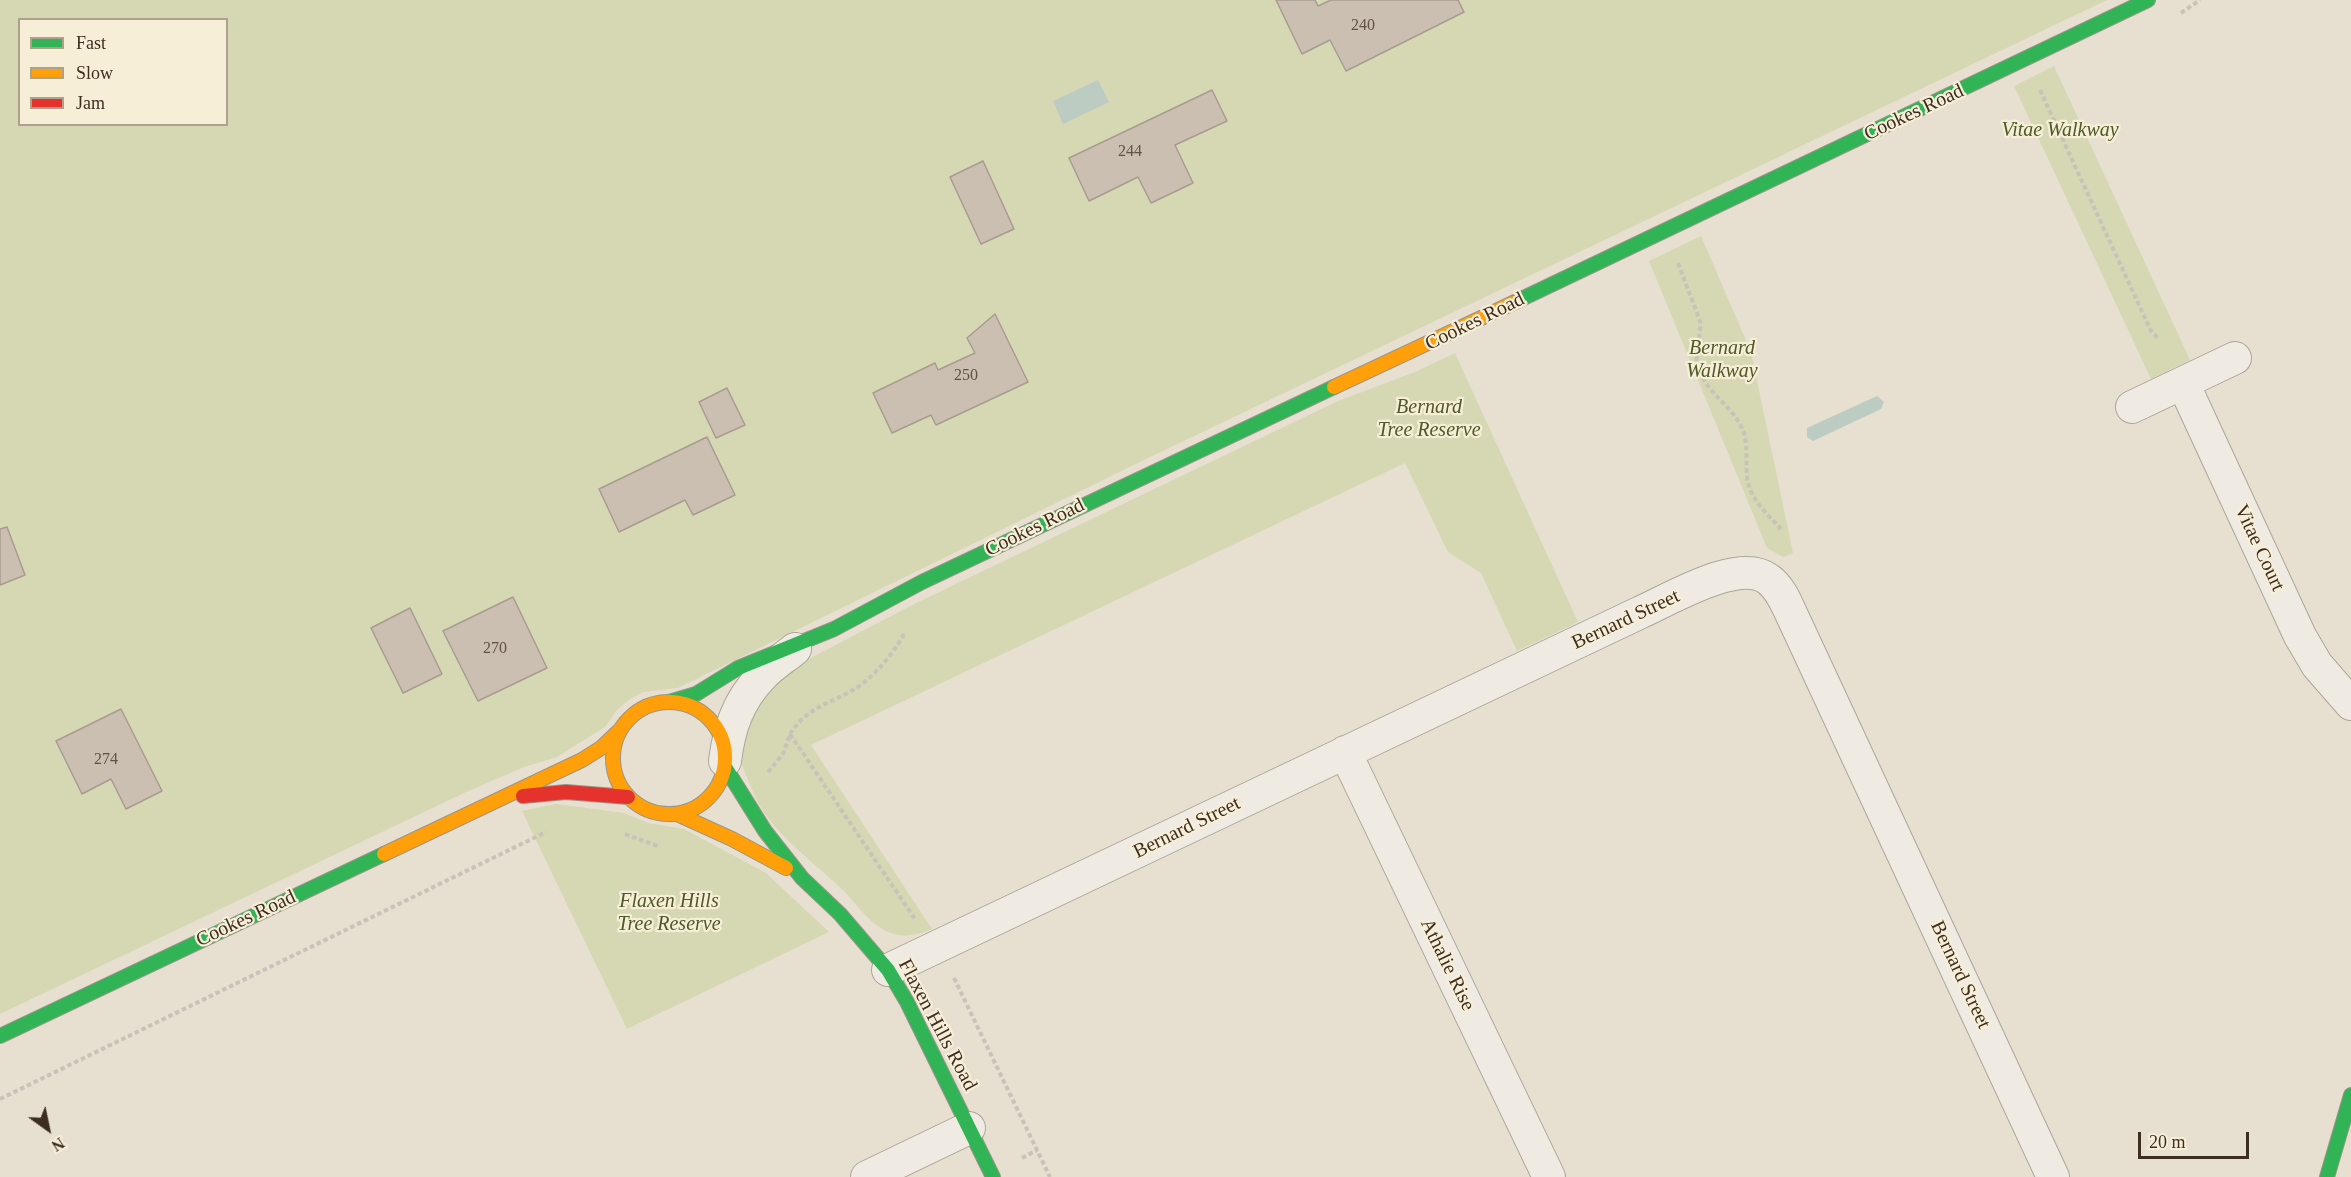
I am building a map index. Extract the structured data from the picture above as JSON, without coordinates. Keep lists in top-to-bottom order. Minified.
{"streets":{"street":["Cookes Road","Vitae Court","Bernard Street","Athalie Rise","Flaxen Hills Road"]},"crossings":[["Cookes Road","Flaxen Hills Road"],["Bernard Street","Athalie Rise"],["Bernard Street","Flaxen Hills Road"]],"parks":["Vitae Walkway","Bernard Walkway","Bernard Tree Reserve","Flaxen Hills Tree Reserve"],"house_numbers":["240","244","250","270","274"],"legend":["Fast","Slow","Jam"],"scale_bar":"20 m","north":"bottom right"}
